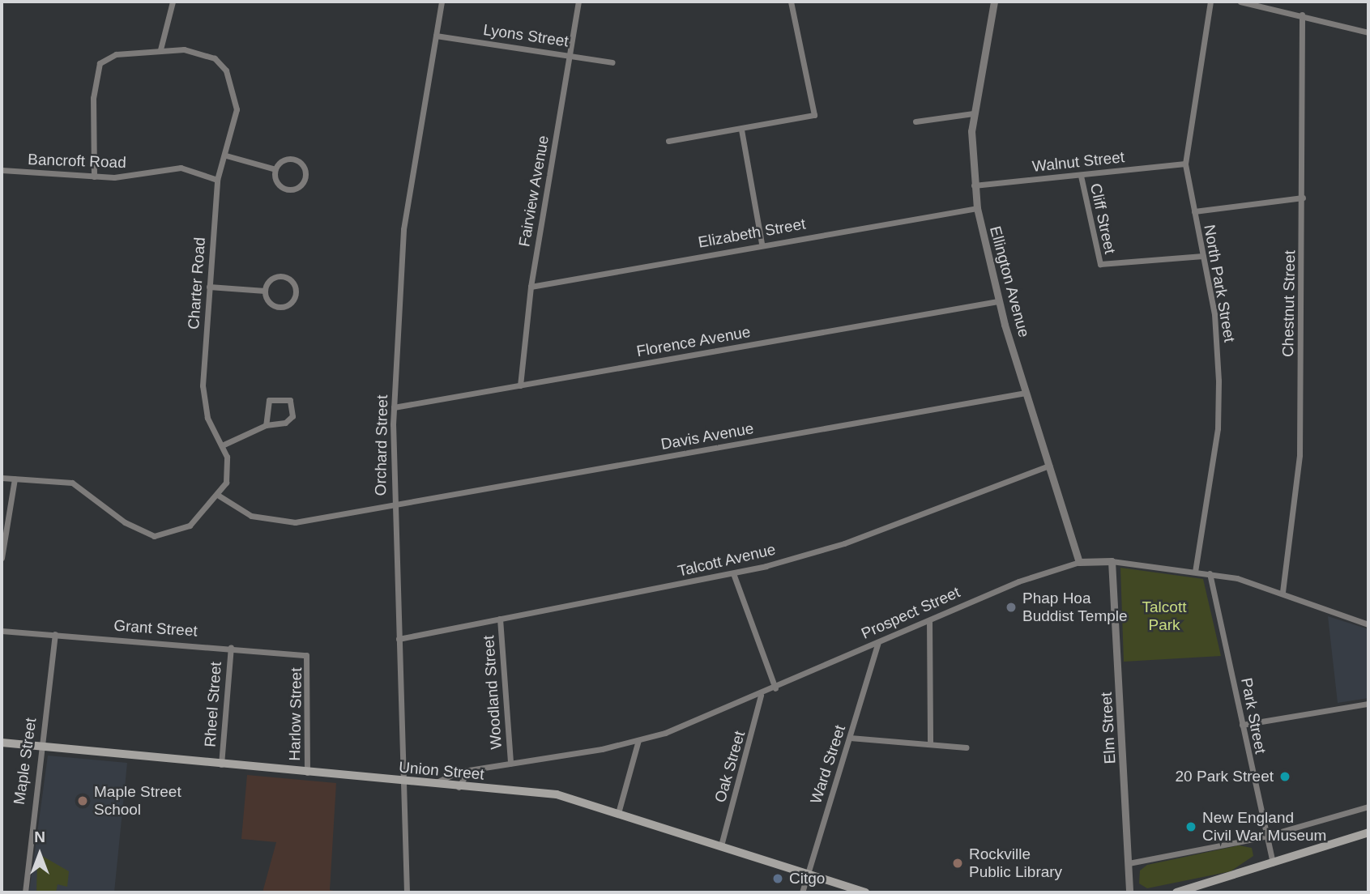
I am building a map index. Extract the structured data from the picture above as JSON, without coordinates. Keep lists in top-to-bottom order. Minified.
{"streets":{"main road":["Union Street"],"street":["Lyons Street","Bancroft Road","Walnut Street","Fairview Avenue","Cliff Street","Elizabeth Street","Ellington Avenue","Charter Road","North Park Street","Chestnut Street","Florence Avenue","Davis Avenue","Orchard Street","Talcott Avenue","Prospect Street","Grant Street","Woodland Street","Rheel Street","Harlow Street","Park Street","Elm Street","Maple Street","Ward Street","Oak Street"]},"crossings":[["Lyons Street","Fairview Avenue"],["Lyons Street","Orchard Street"],["Bancroft Road","Charter Road"],["Walnut Street","Cliff Street"],["Walnut Street","Ellington Avenue"],["Walnut Street","North Park Street"],["Fairview Avenue","Elizabeth Street"],["Fairview Avenue","Florence Avenue"],["Cliff Street","North Park Street"],["Elizabeth Street","Ellington Avenue"],["Ellington Avenue","Florence Avenue"],["Ellington Avenue","Davis Avenue"],["Ellington Avenue","Talcott Avenue"],["Ellington Avenue","Prospect Street"],["Charter Road","Davis Avenue"],["North Park Street","Prospect Street"],["Chestnut Street","Prospect Street"],["Florence Avenue","Orchard Street"],["Davis Avenue","Orchard Street"],["Orchard Street","Talcott Avenue"],["Orchard Street","Union Street"],["Talcott Avenue","Woodland Street"],["Prospect Street","Woodland Street"],["Prospect Street","Park Street"],["Prospect Street","Elm Street"],["Prospect Street","Ward Street"],["Prospect Street","Oak Street"],["Prospect Street","Union Street"],["Grant Street","Rheel Street"],["Grant Street","Harlow Street"],["Grant Street","Maple Street"],["Rheel Street","Union Street"],["Harlow Street","Union Street"],["Maple Street","Union Street"],["Ward Street","Union Street"],["Oak Street","Union Street"]],"parks":["Talcott Park"],"places":["Phap Hoa Buddist Temple","20 Park Street","Maple Street School","New England Civil War Museum","Rockville Public Library","Citgo"],"north":"top"}
